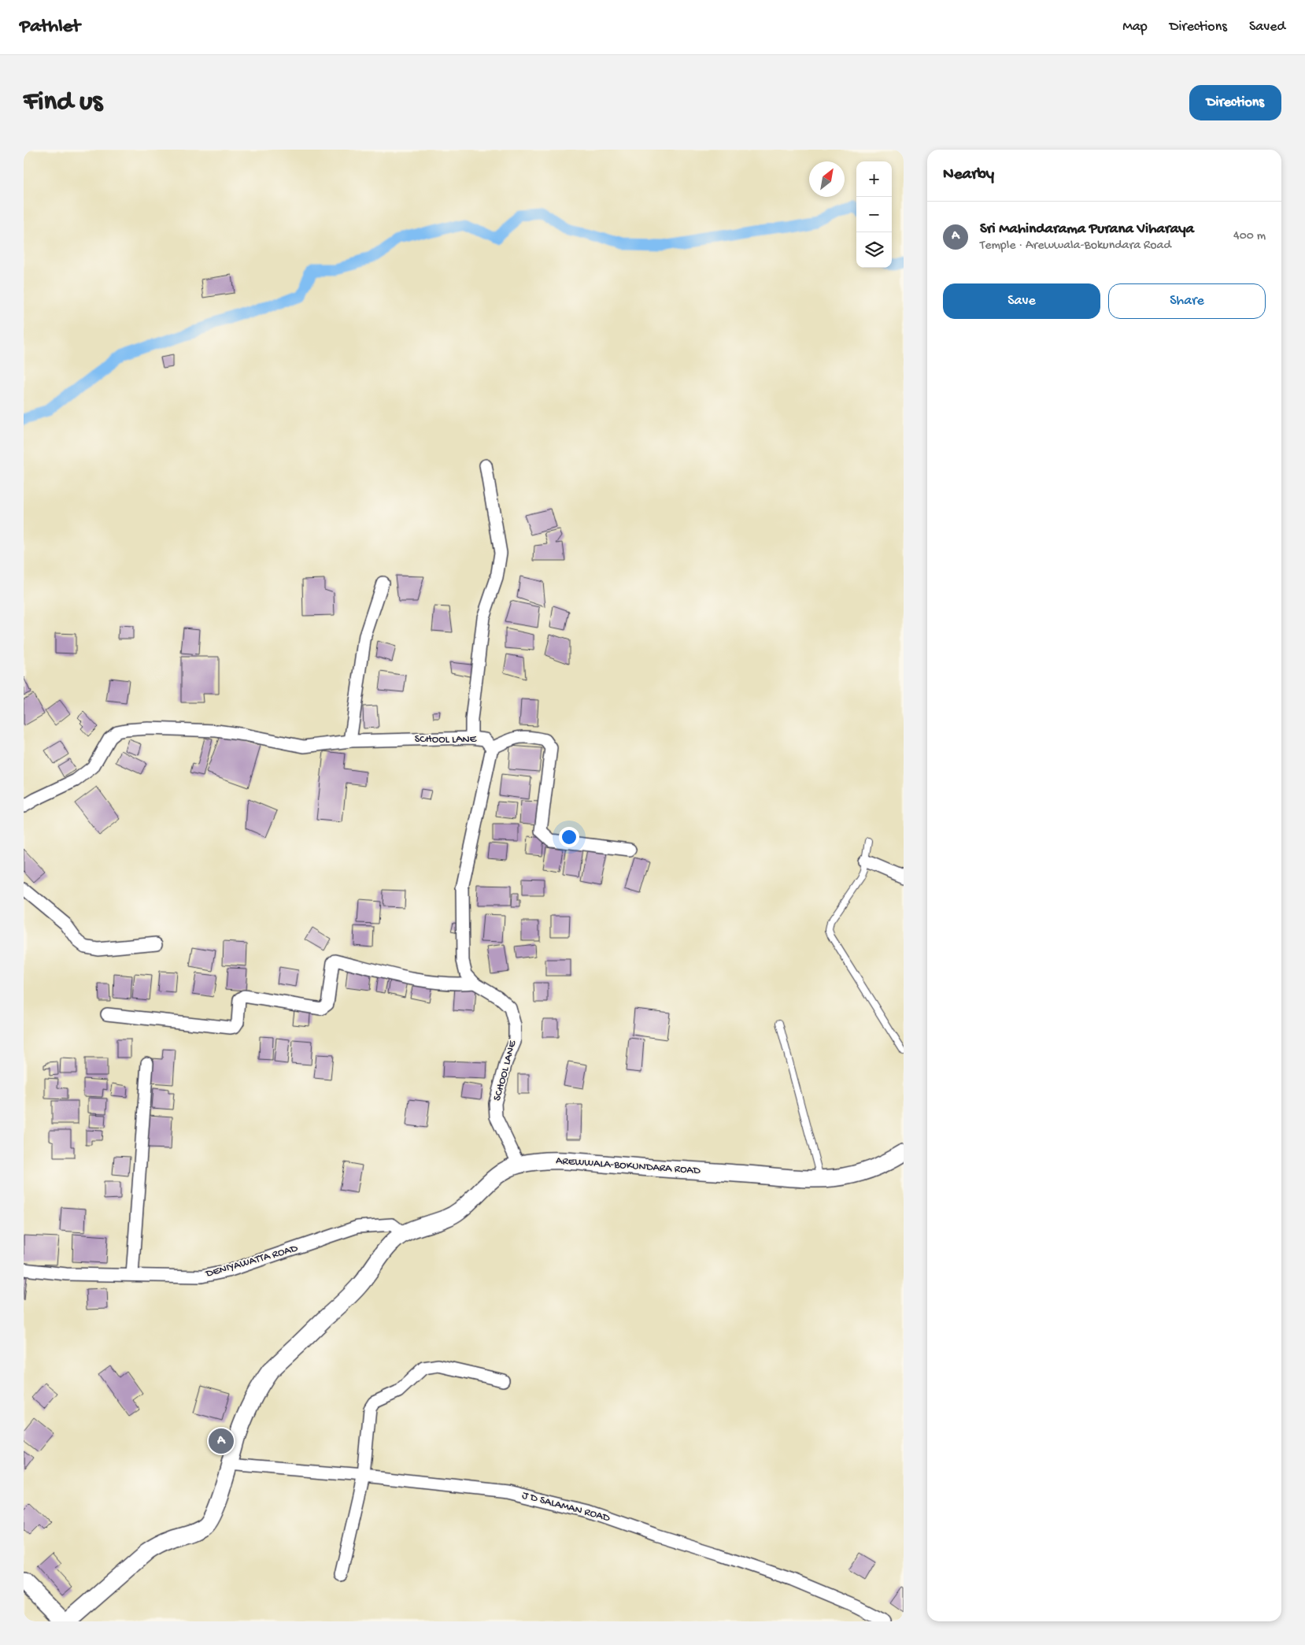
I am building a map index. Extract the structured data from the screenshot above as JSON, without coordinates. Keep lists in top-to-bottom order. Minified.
{"streets":{"street":["SCHOOL LANE","AREWWALA-BOKUNDARA ROAD","DENIYAWATTA ROAD","J D SALAMAN ROAD"]},"crossings":[["SCHOOL LANE","AREWWALA-BOKUNDARA ROAD"],["AREWWALA-BOKUNDARA ROAD","DENIYAWATTA ROAD"],["AREWWALA-BOKUNDARA ROAD","J D SALAMAN ROAD"]],"north":"top right","page":{"header":"Pathlet","nav":["Map","Directions","Saved"],"buttons":["Directions",["Save","Share"]],"title":"Find us","heading":"Nearby","map_buttons":["+","−"],"list":[{"mark":"A","name":"Sri Mahindarama Purana Viharaya","note":"Temple · Arewwala-Bokundara Road","value":"400 m"}],"pins":"A"}}
